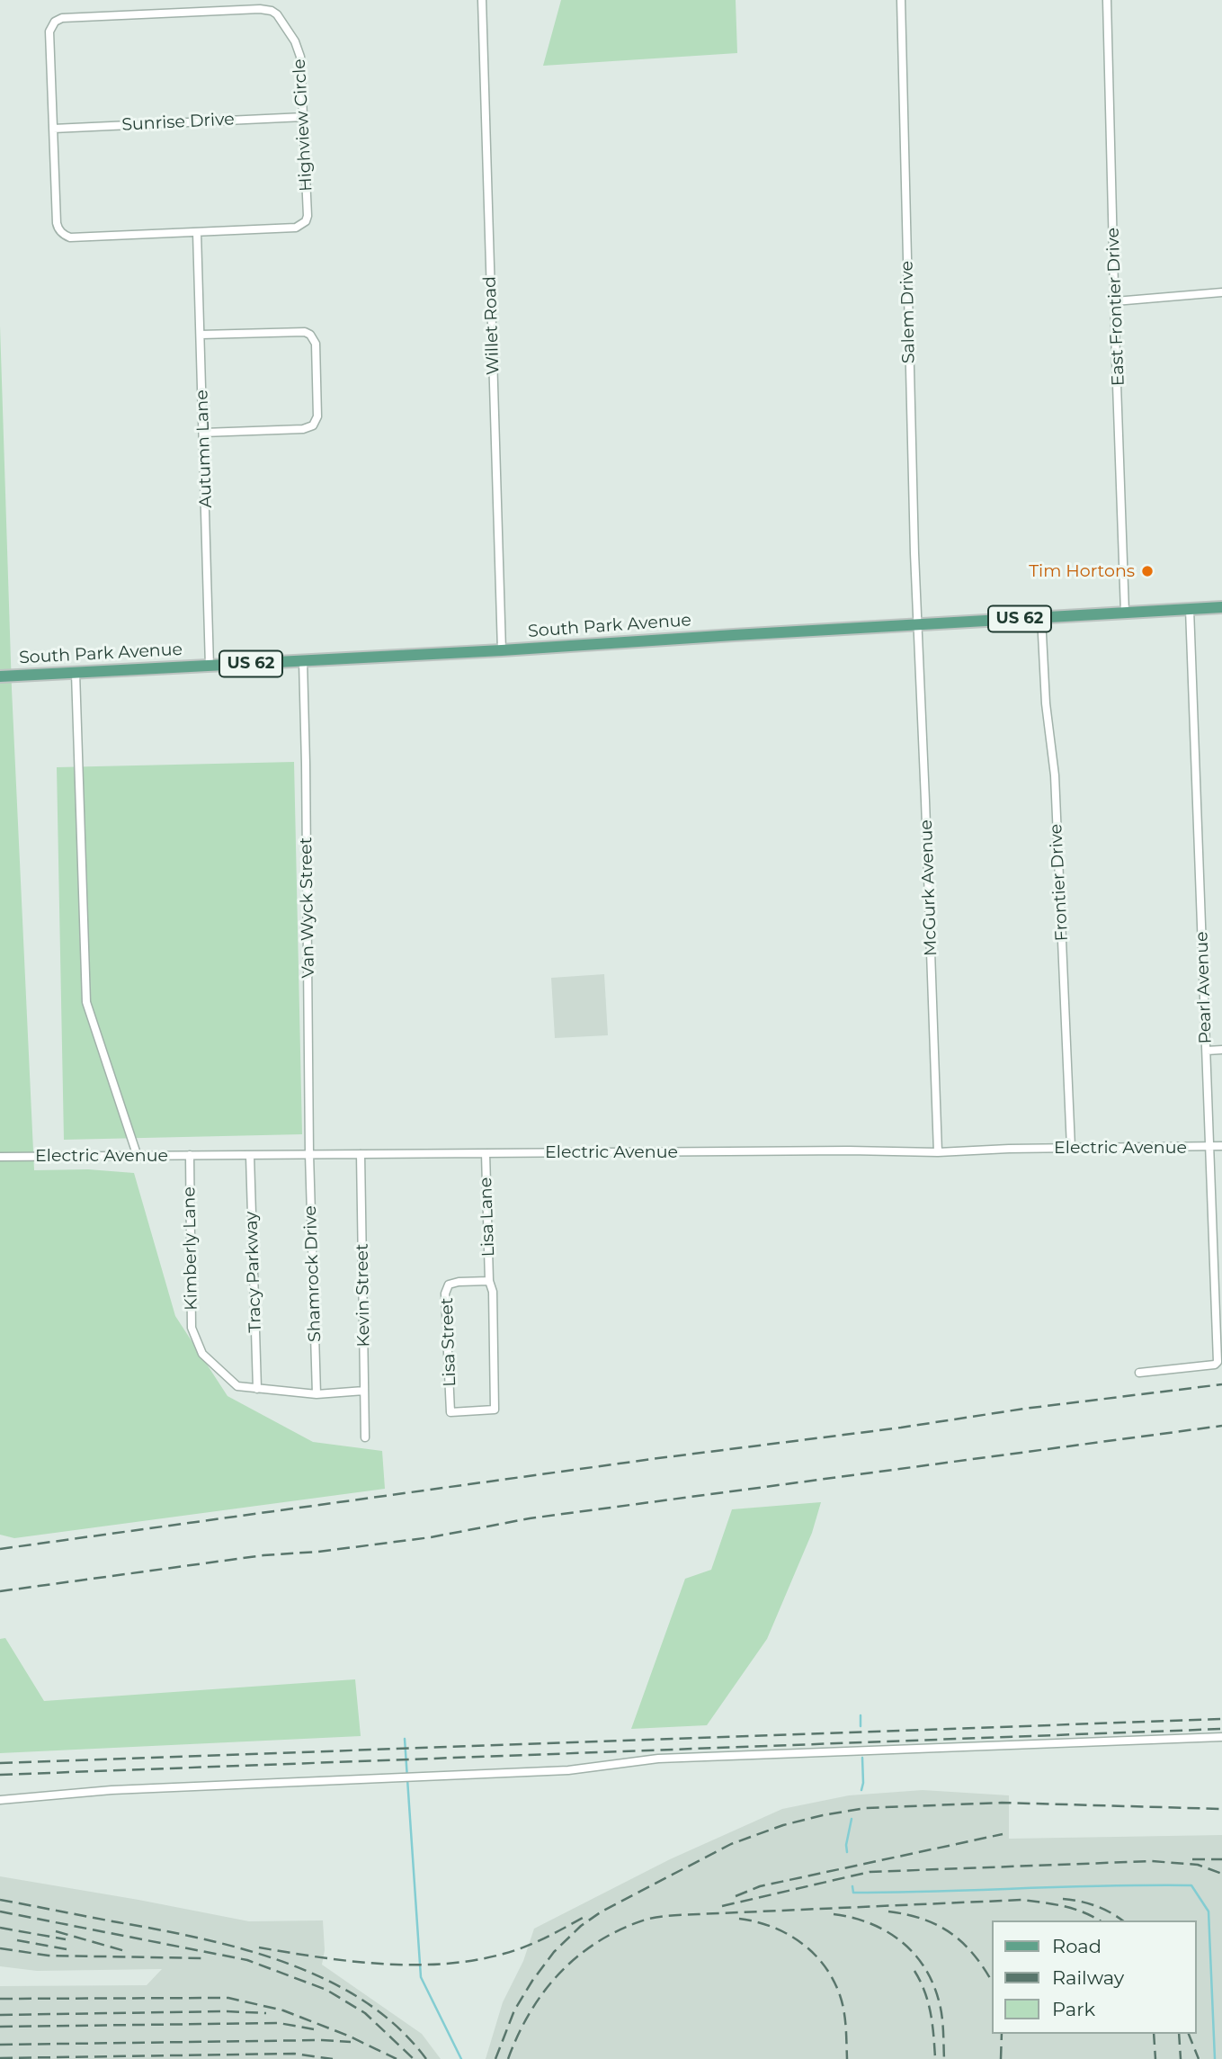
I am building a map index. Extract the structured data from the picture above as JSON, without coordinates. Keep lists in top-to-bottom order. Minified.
{"streets":{"main road":["US 62","South Park Avenue"],"street":["Sunrise Drive","Highview Circle","East Frontier Drive","Salem Drive","Willet Road","Autumn Lane","Frontier Drive","McGurk Avenue","Van Wyck Street","Pearl Avenue","Electric Avenue","Lisa Lane","Kimberly Lane","Tracy Parkway","Shamrock Drive","Kevin Street","Lisa Street"]},"crossings":[["Sunrise Drive","Highview Circle"],["Highview Circle","Autumn Lane"],["East Frontier Drive","South Park Avenue"],["Salem Drive","South Park Avenue"],["Salem Drive","McGurk Avenue"],["Willet Road","South Park Avenue"],["Autumn Lane","South Park Avenue"],["South Park Avenue","Frontier Drive"],["South Park Avenue","McGurk Avenue"],["South Park Avenue","Van Wyck Street"],["South Park Avenue","Pearl Avenue"],["Frontier Drive","Electric Avenue"],["McGurk Avenue","Electric Avenue"],["Van Wyck Street","Electric Avenue"],["Van Wyck Street","Shamrock Drive"],["Pearl Avenue","Electric Avenue"],["Electric Avenue","Lisa Lane"],["Electric Avenue","Kimberly Lane"],["Electric Avenue","Tracy Parkway"],["Electric Avenue","Shamrock Drive"],["Electric Avenue","Kevin Street"],["Lisa Lane","Lisa Street"],["Kimberly Lane","Tracy Parkway"],["Kimberly Lane","Shamrock Drive"],["Kimberly Lane","Kevin Street"]],"places":["Tim Hortons"],"legend":["Road","Railway","Park"]}
